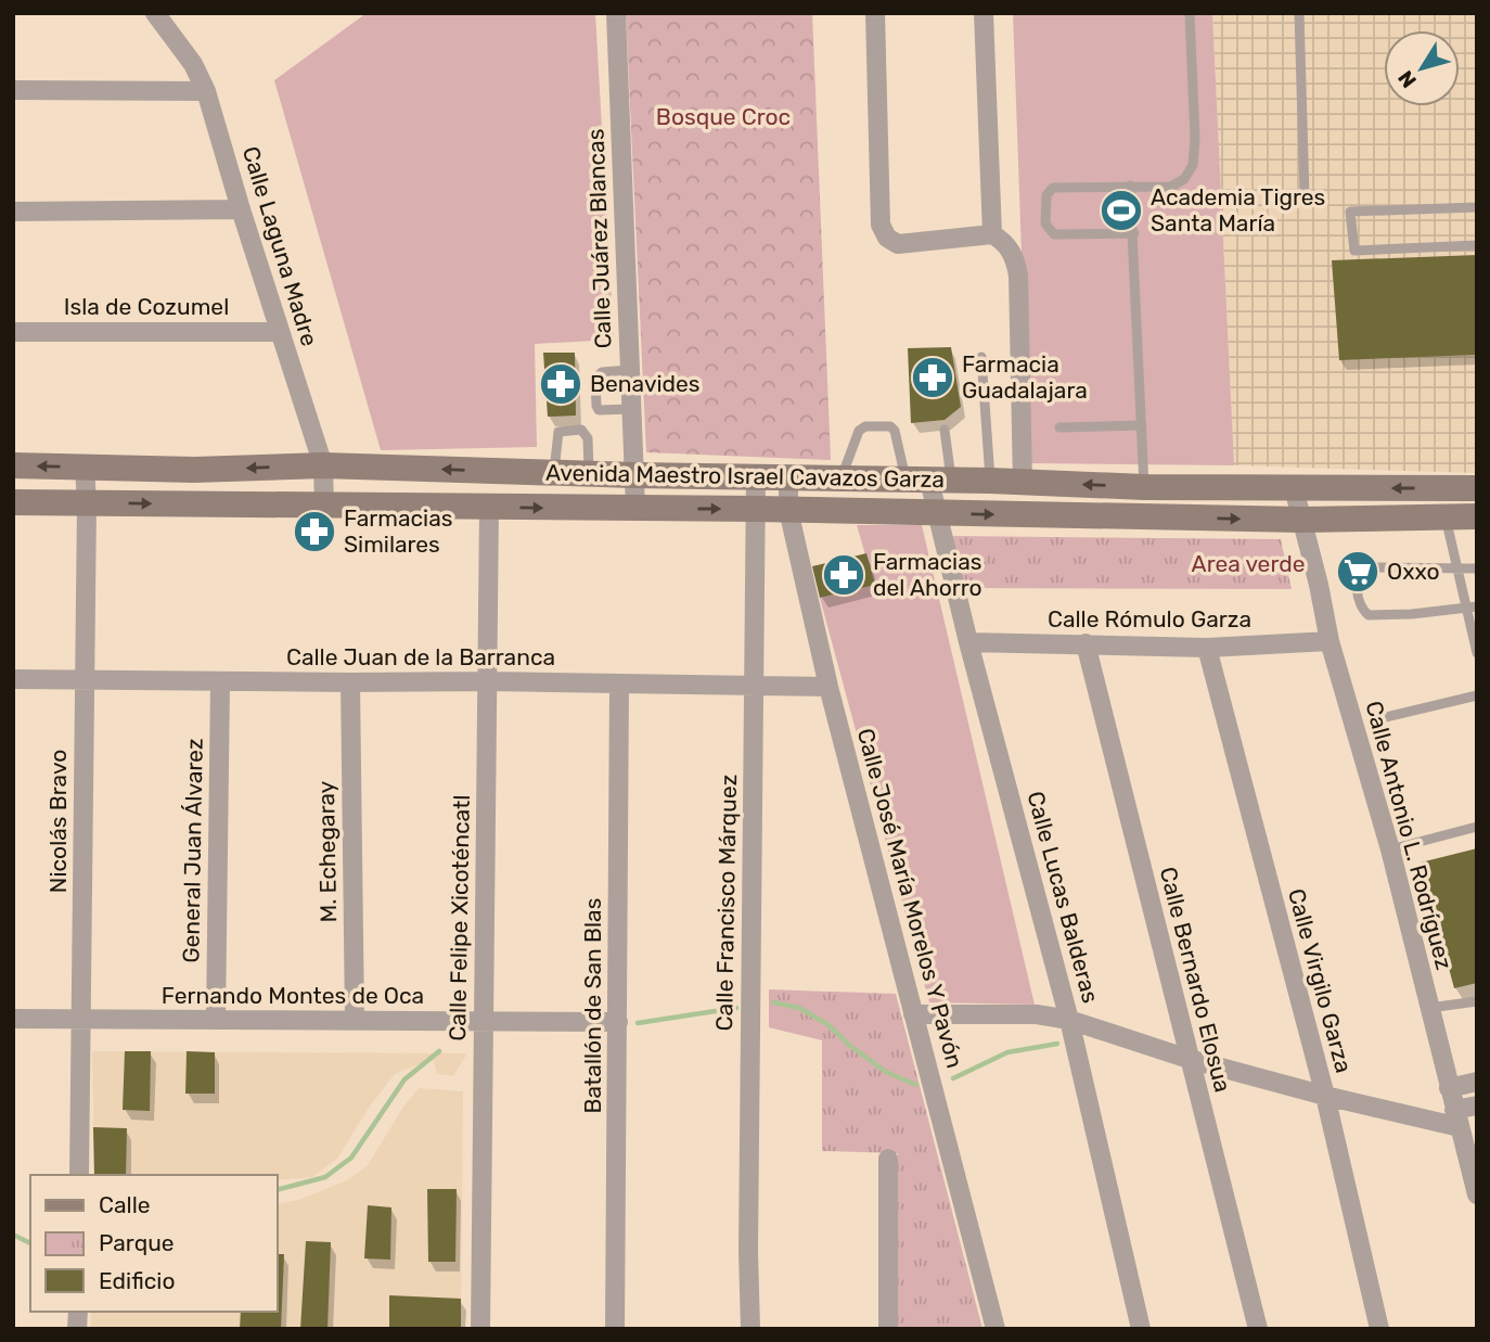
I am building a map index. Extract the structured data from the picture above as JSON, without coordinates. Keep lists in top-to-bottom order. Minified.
{"streets":{"main road":["Avenida Maestro Israel Cavazos Garza"],"street":["Calle Juárez Blancas","Calle Laguna Madre","Isla de Cozumel","Calle Rómulo Garza","Calle Juan de la Barranca","Nicolás Bravo","Calle Antonio L. Rodríguez","General Juan Álvarez","M. Echegaray","Calle Lucas Balderas","Calle José María Morelos Y Pavón","Calle Francisco Márquez","Calle Felipe Xicoténcatl","Calle Bernardo Elosua","Calle Virgilo Garza","Fernando Montes de Oca","Batallón de San Blas"]},"crossings":[["Calle Juárez Blancas","Avenida Maestro Israel Cavazos Garza"],["Calle Laguna Madre","Isla de Cozumel"],["Calle Laguna Madre","Avenida Maestro Israel Cavazos Garza"],["Avenida Maestro Israel Cavazos Garza","Nicolás Bravo"],["Avenida Maestro Israel Cavazos Garza","Calle Antonio L. Rodríguez"],["Avenida Maestro Israel Cavazos Garza","Calle Lucas Balderas"],["Avenida Maestro Israel Cavazos Garza","Calle José María Morelos Y Pavón"],["Avenida Maestro Israel Cavazos Garza","Calle Francisco Márquez"],["Avenida Maestro Israel Cavazos Garza","Calle Felipe Xicoténcatl"],["Calle Rómulo Garza","Calle Antonio L. Rodríguez"],["Calle Rómulo Garza","Calle Lucas Balderas"],["Calle Rómulo Garza","Calle Bernardo Elosua"],["Calle Rómulo Garza","Calle Virgilo Garza"],["Calle Juan de la Barranca","Nicolás Bravo"],["Calle Juan de la Barranca","General Juan Álvarez"],["Calle Juan de la Barranca","M. Echegaray"],["Calle Juan de la Barranca","Calle José María Morelos Y Pavón"],["Calle Juan de la Barranca","Calle Francisco Márquez"],["Calle Juan de la Barranca","Calle Felipe Xicoténcatl"],["Calle Juan de la Barranca","Batallón de San Blas"],["Nicolás Bravo","Fernando Montes de Oca"],["General Juan Álvarez","Fernando Montes de Oca"],["M. Echegaray","Fernando Montes de Oca"],["Calle Felipe Xicoténcatl","Fernando Montes de Oca"],["Fernando Montes de Oca","Batallón de San Blas"]],"parks":["Bosque Croc","Area verde"],"places":{"sports":["Academia Tigres Santa María"],"pharmacy":["Farmacia Guadalajara","Benavides","Farmacias Similares","Farmacias del Ahorro"],"supermarket":["Oxxo"]},"legend":["Calle","Parque","Edificio"],"north":"bottom left"}
